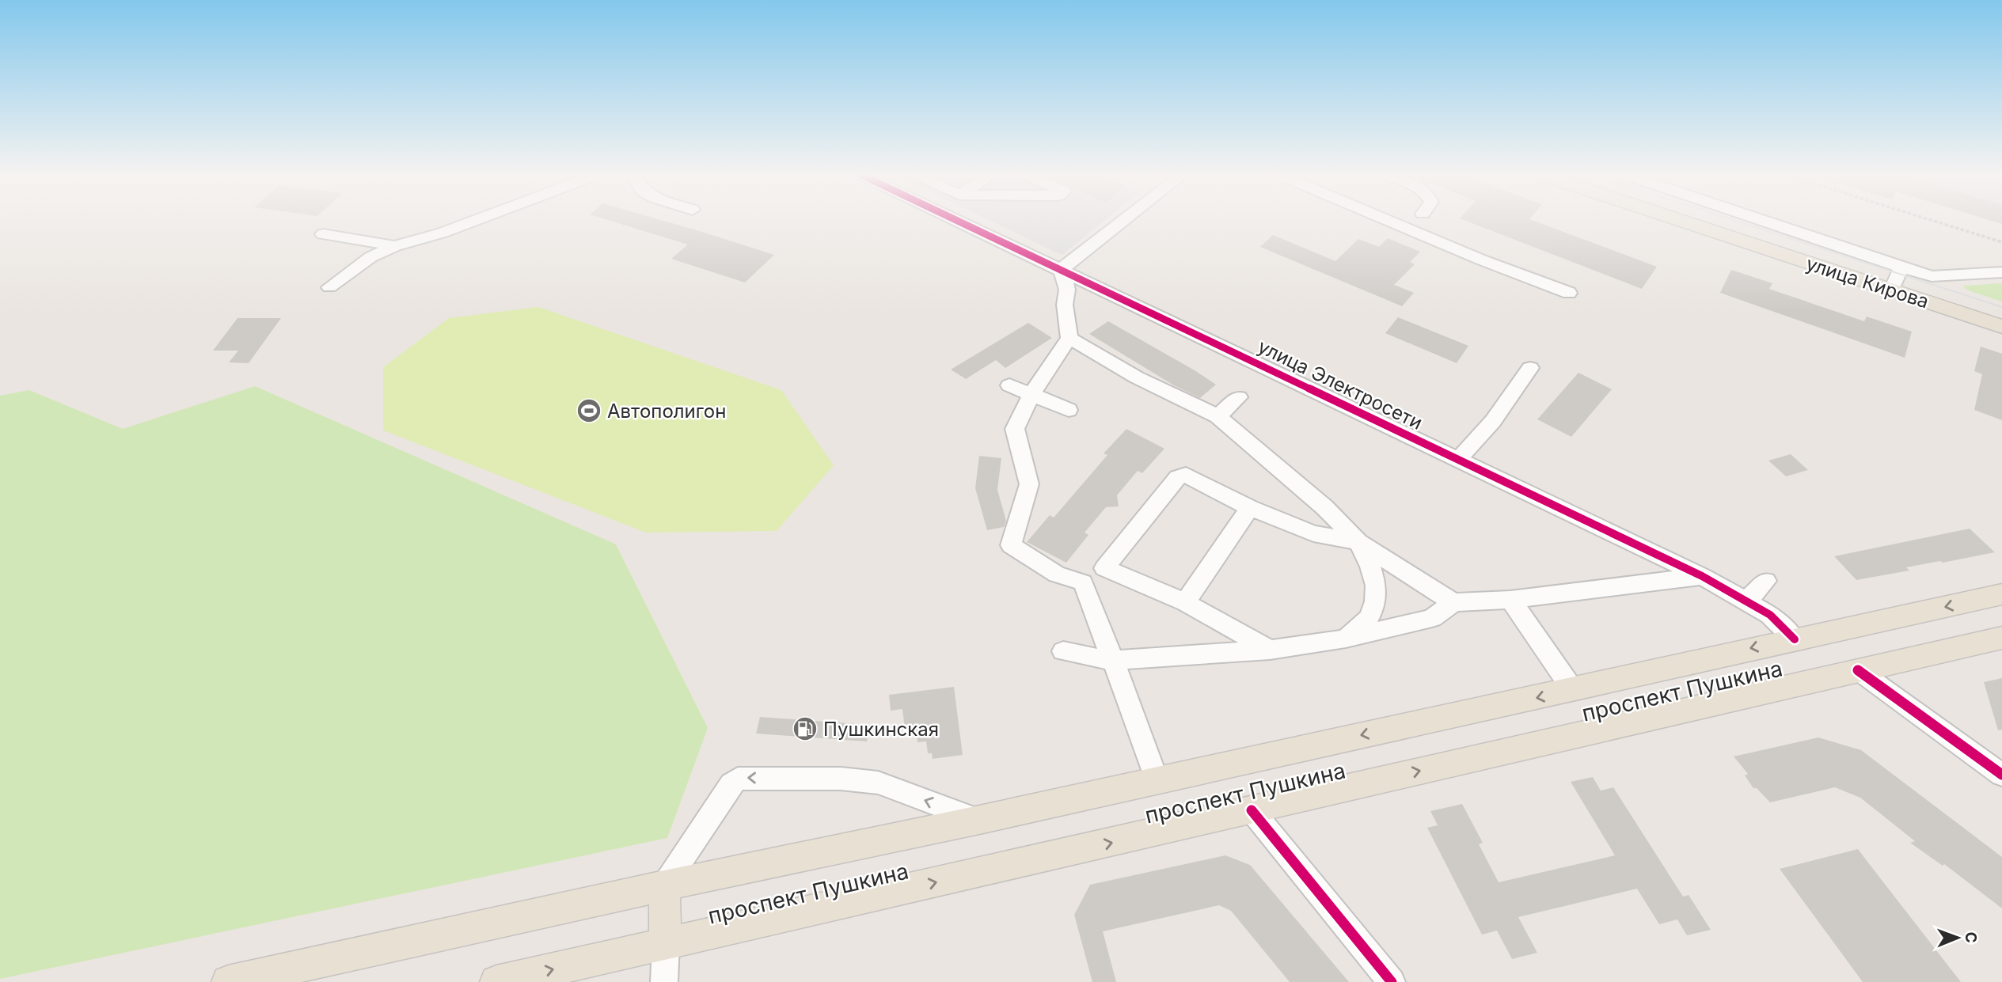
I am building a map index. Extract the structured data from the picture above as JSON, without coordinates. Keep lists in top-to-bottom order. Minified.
{"streets":{"main road":["улица Кирова","проспект Пушкина"],"street":["улица Электросети"]},"crossings":[["улица Электросети","проспект Пушкина"]],"places":{"sports":["Автополигон"],"fuel station":["Пушкинская"]},"north":"right"}
